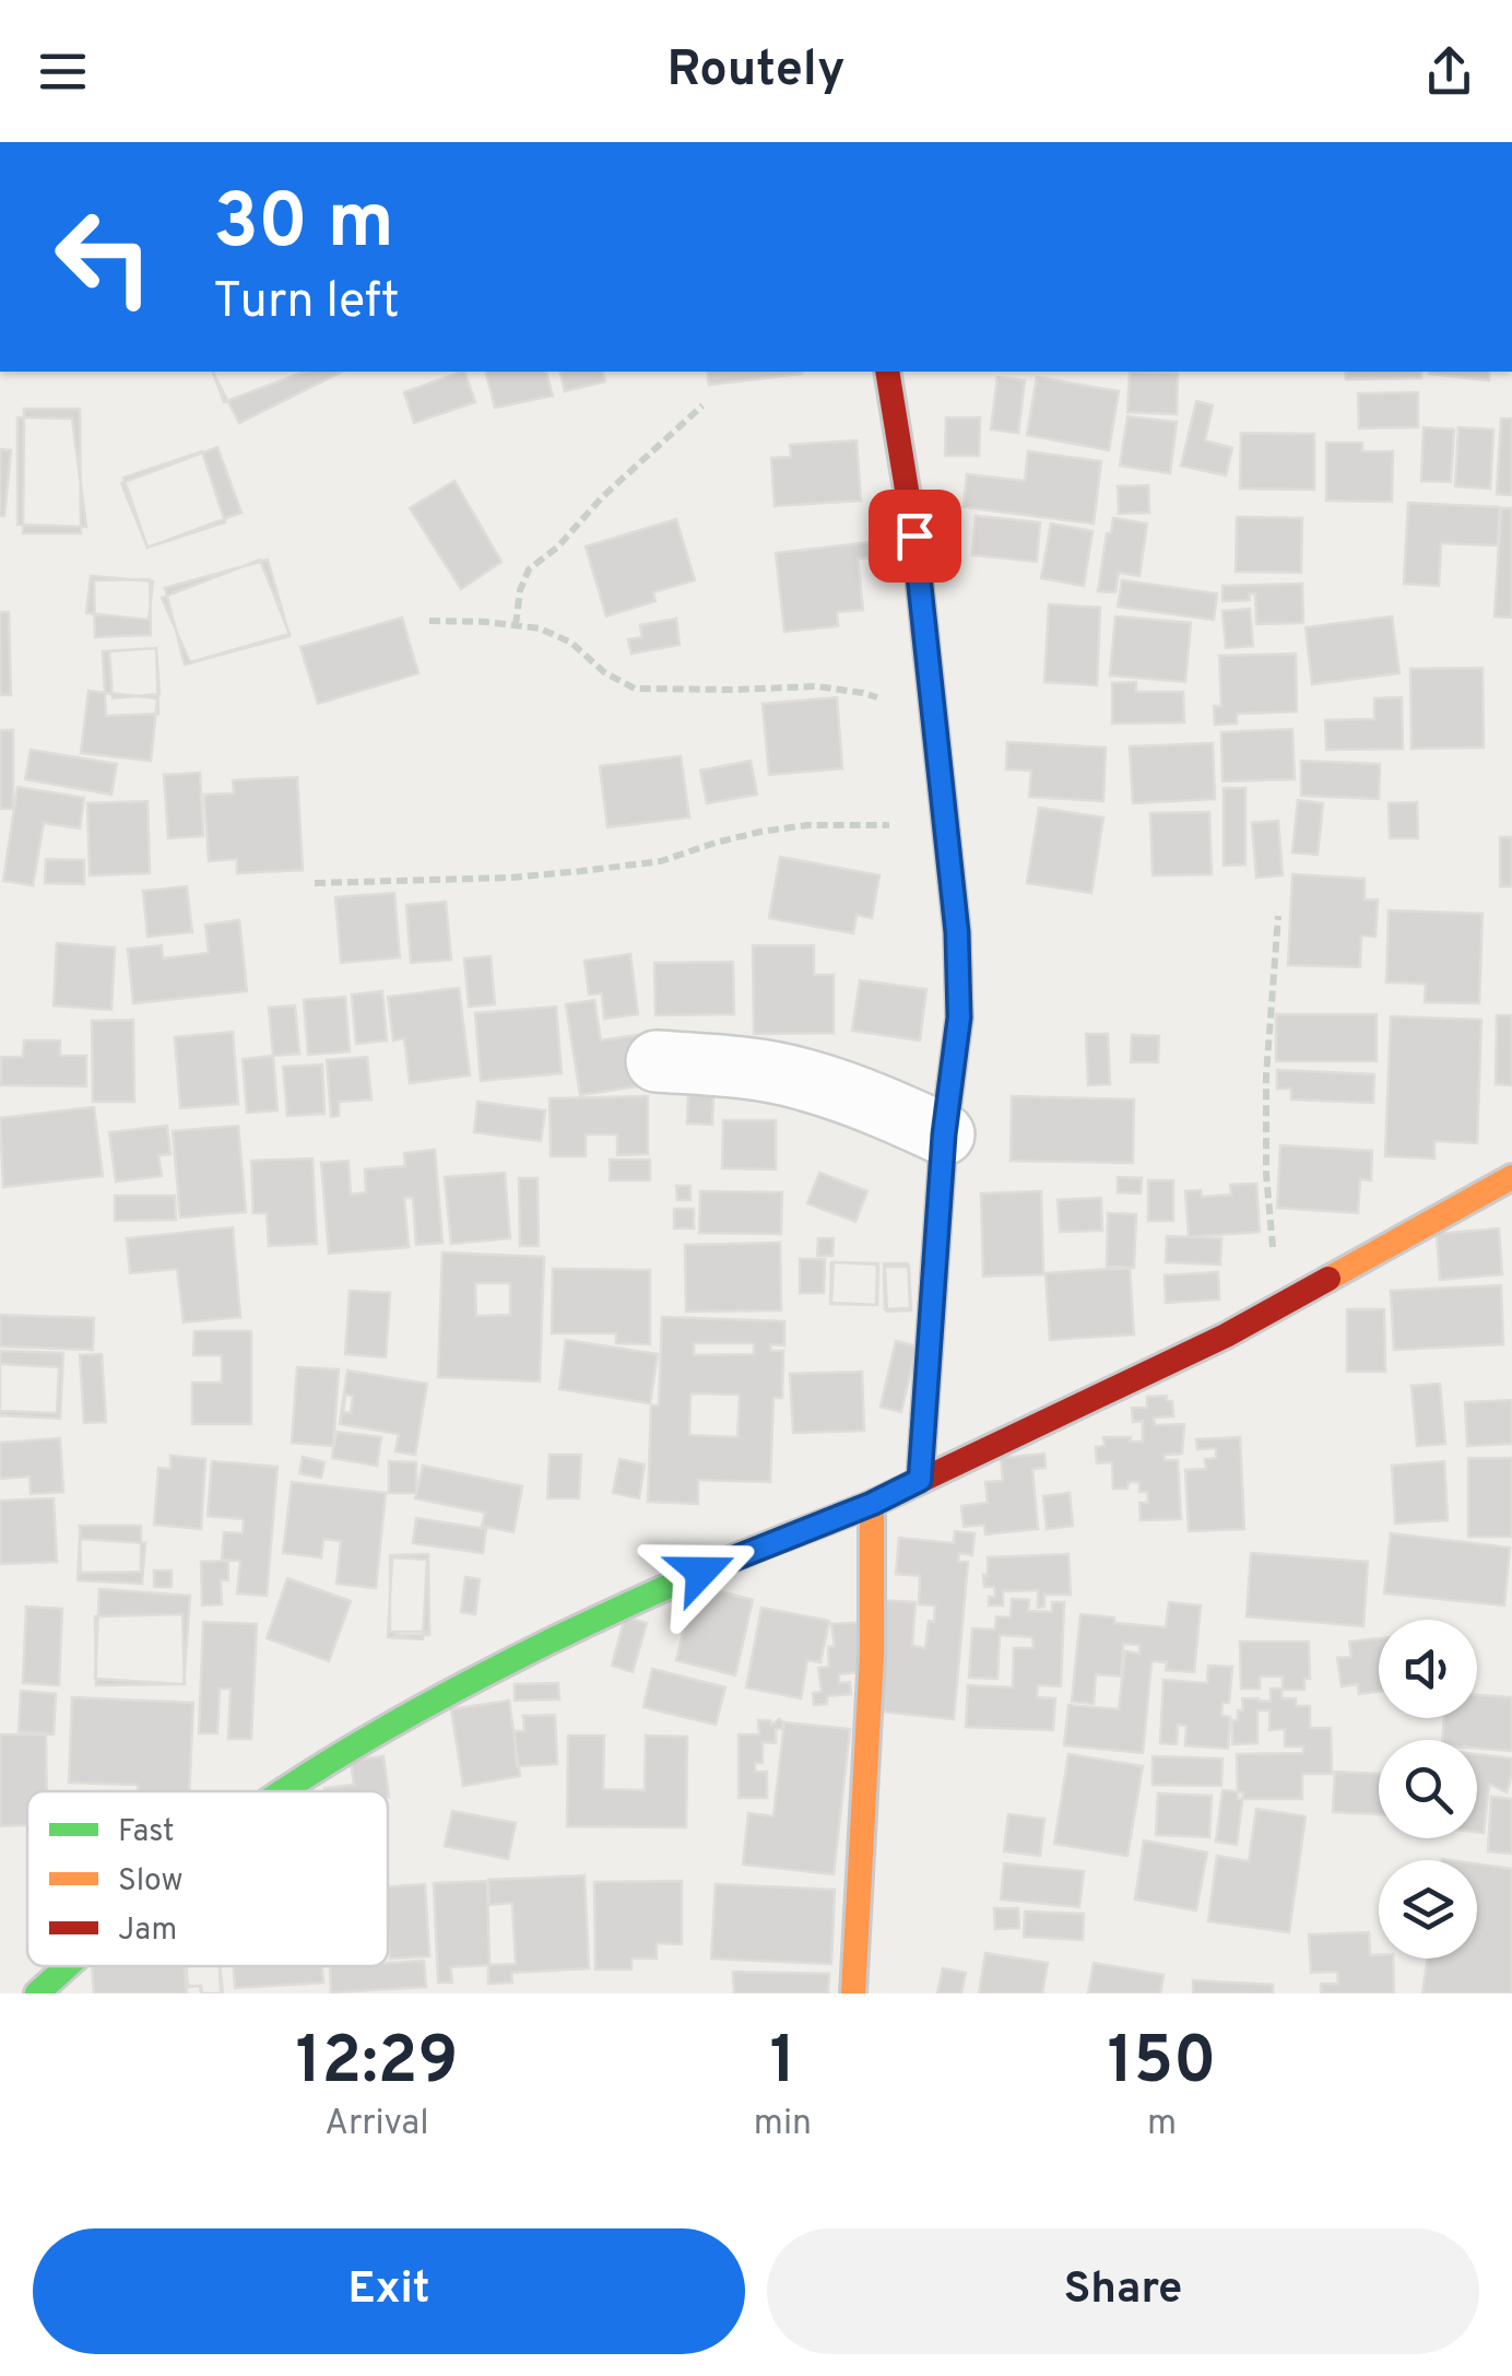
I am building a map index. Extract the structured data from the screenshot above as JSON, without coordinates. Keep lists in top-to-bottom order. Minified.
{"legend":["Fast","Slow","Jam"],"page":{"header":"Routely","turn":["30 m","Turn left"],"eta":["12:29","Arrival","1","min","150","m"],"buttons":["Exit","Share"]}}
